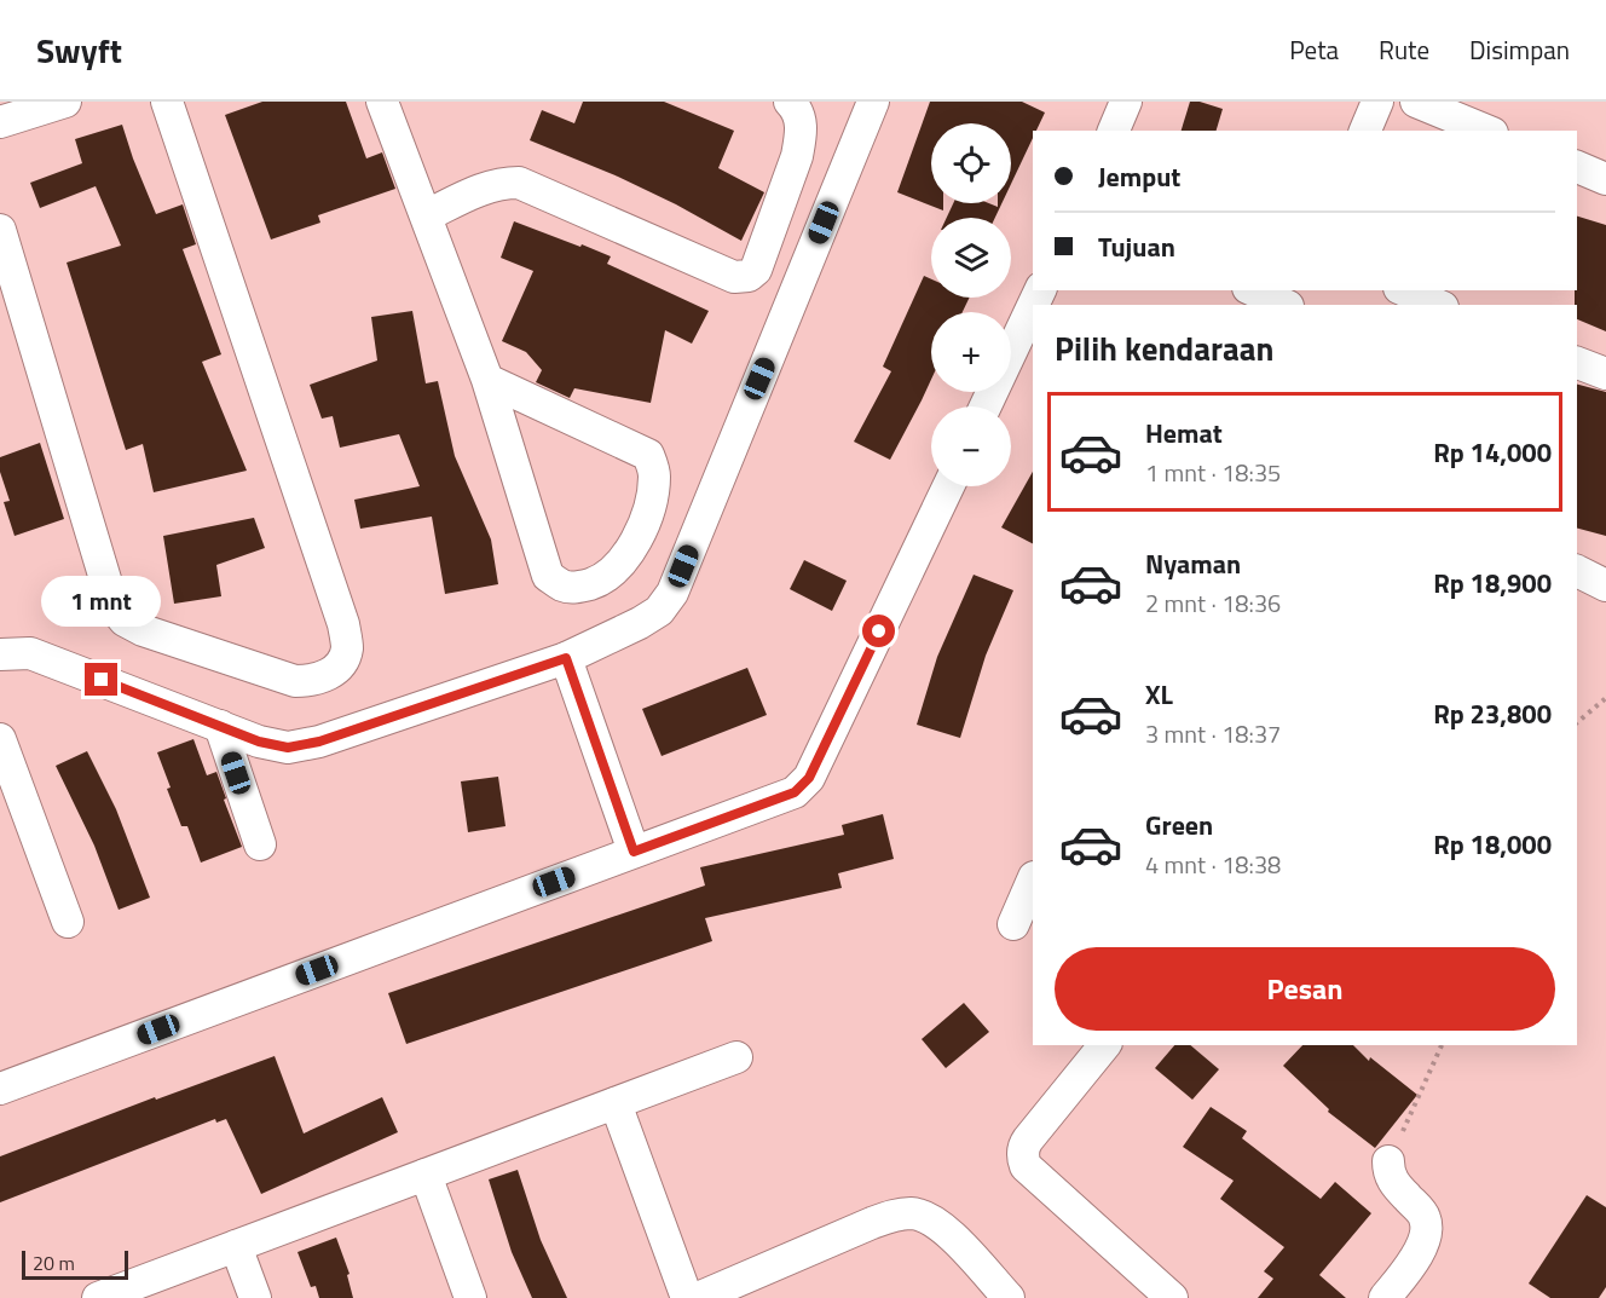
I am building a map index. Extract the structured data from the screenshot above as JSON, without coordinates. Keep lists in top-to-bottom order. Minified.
{"scale_bar":"20 m","page":{"header":"Swyft","nav":["Peta","Rute","Disimpan"],"map_buttons":["+","−"],"banner":["Jemput","Tujuan"],"heading":"Pilih kendaraan","list":[{"name":"Hemat","note":"1 mnt · 18:35","value":"Rp 14,000"},{"name":"Nyaman","note":"2 mnt · 18:36","value":"Rp 18,900"},{"name":"XL","note":"3 mnt · 18:37","value":"Rp 23,800"},{"name":"Green","note":"4 mnt · 18:38","value":"Rp 18,000"}],"bubble":"1 mnt","buttons":"Pesan","scale":"20 m"}}
